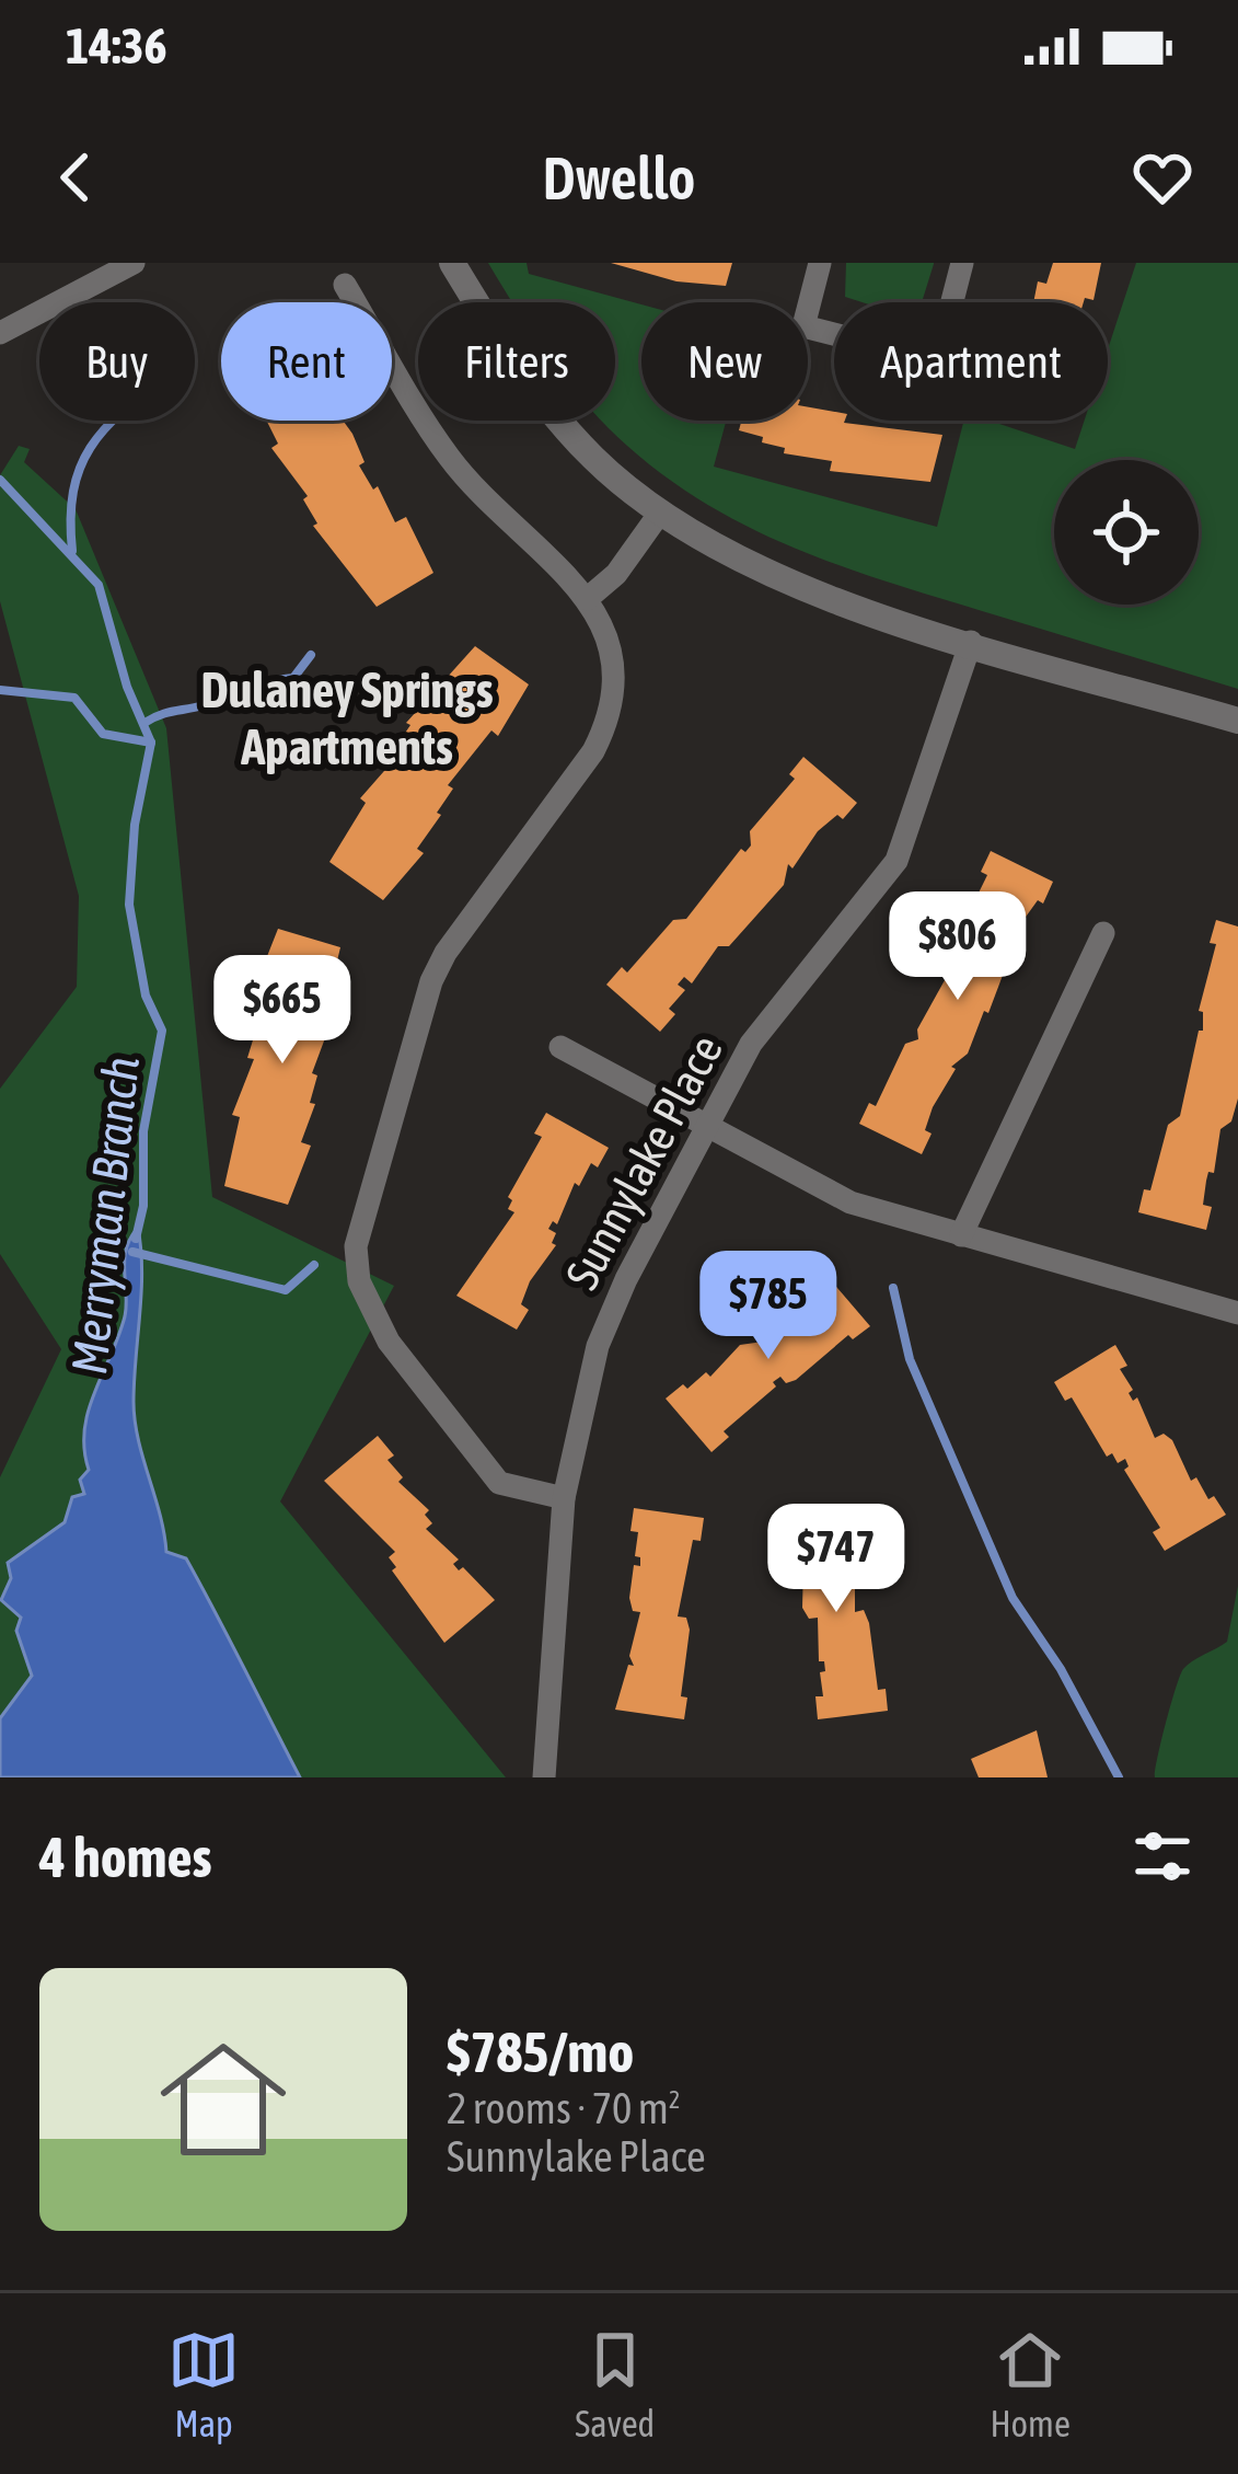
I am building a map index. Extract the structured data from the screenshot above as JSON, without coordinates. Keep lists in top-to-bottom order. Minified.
{"streets":{"street":["Sunnylake Place"]},"districts":["Dulaney Springs Apartments"],"water":["Merryman Branch"],"page":{"status":"14:36","header":"Dwello","chip":["Buy","Rent","Filters","New","Apartment"],"price":["$806","$665","$785","$747"],"heading":"4 homes","list":[{"name":"$785/mo","note":"2 rooms · 70 m² · Sunnylake Place"}],"tabs":["Map","Saved","Home"]}}
